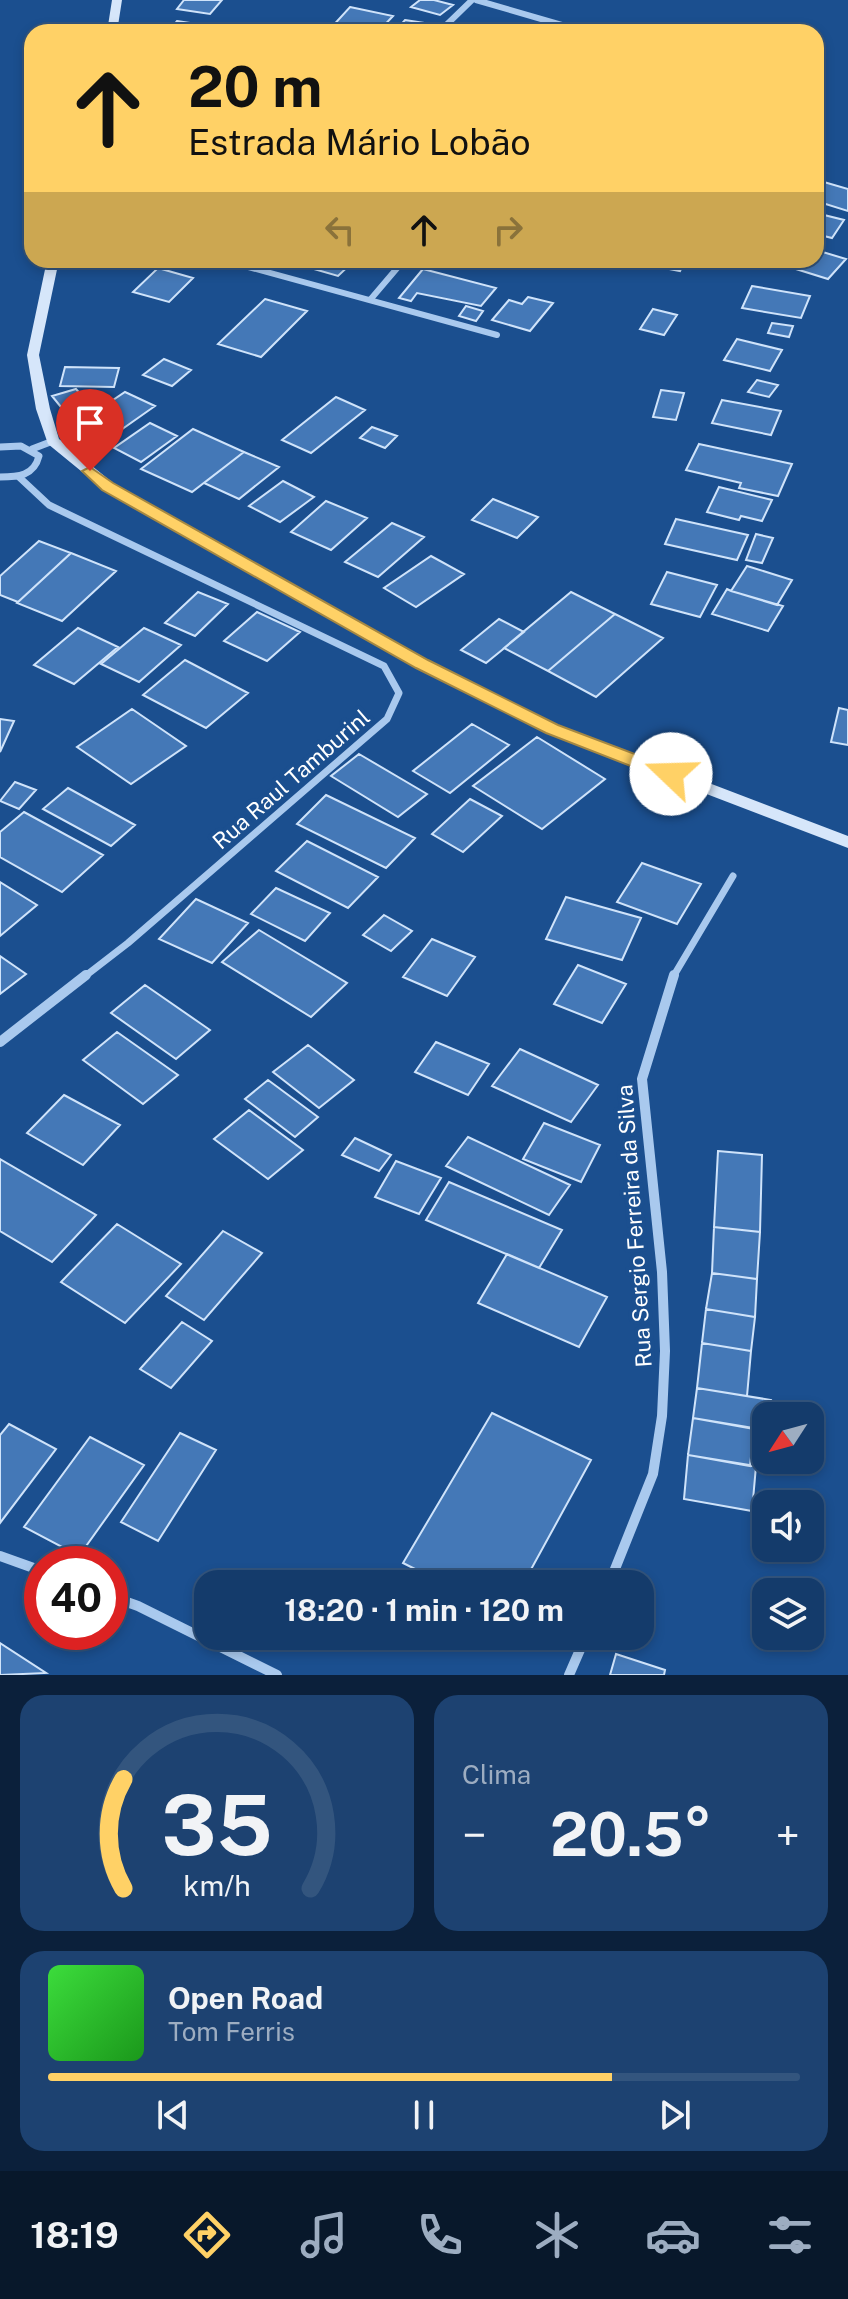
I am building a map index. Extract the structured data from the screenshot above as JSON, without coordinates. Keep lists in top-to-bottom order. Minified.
{"streets":{"street":["Rua Raul Tamburinl","Rua Sergio Ferreira da Silva"]},"north":"bottom left","page":{"turn":["20 m","Estrada Mário Lobão"],"limit":"40","trip":"18:20 · 1 min · 120 m","tile":"Clima","heat":["−","20.5°","+"],"song":["Open Road","Tom Ferris"],"tabs":"18:19","gauge":["35","km/h"]}}
